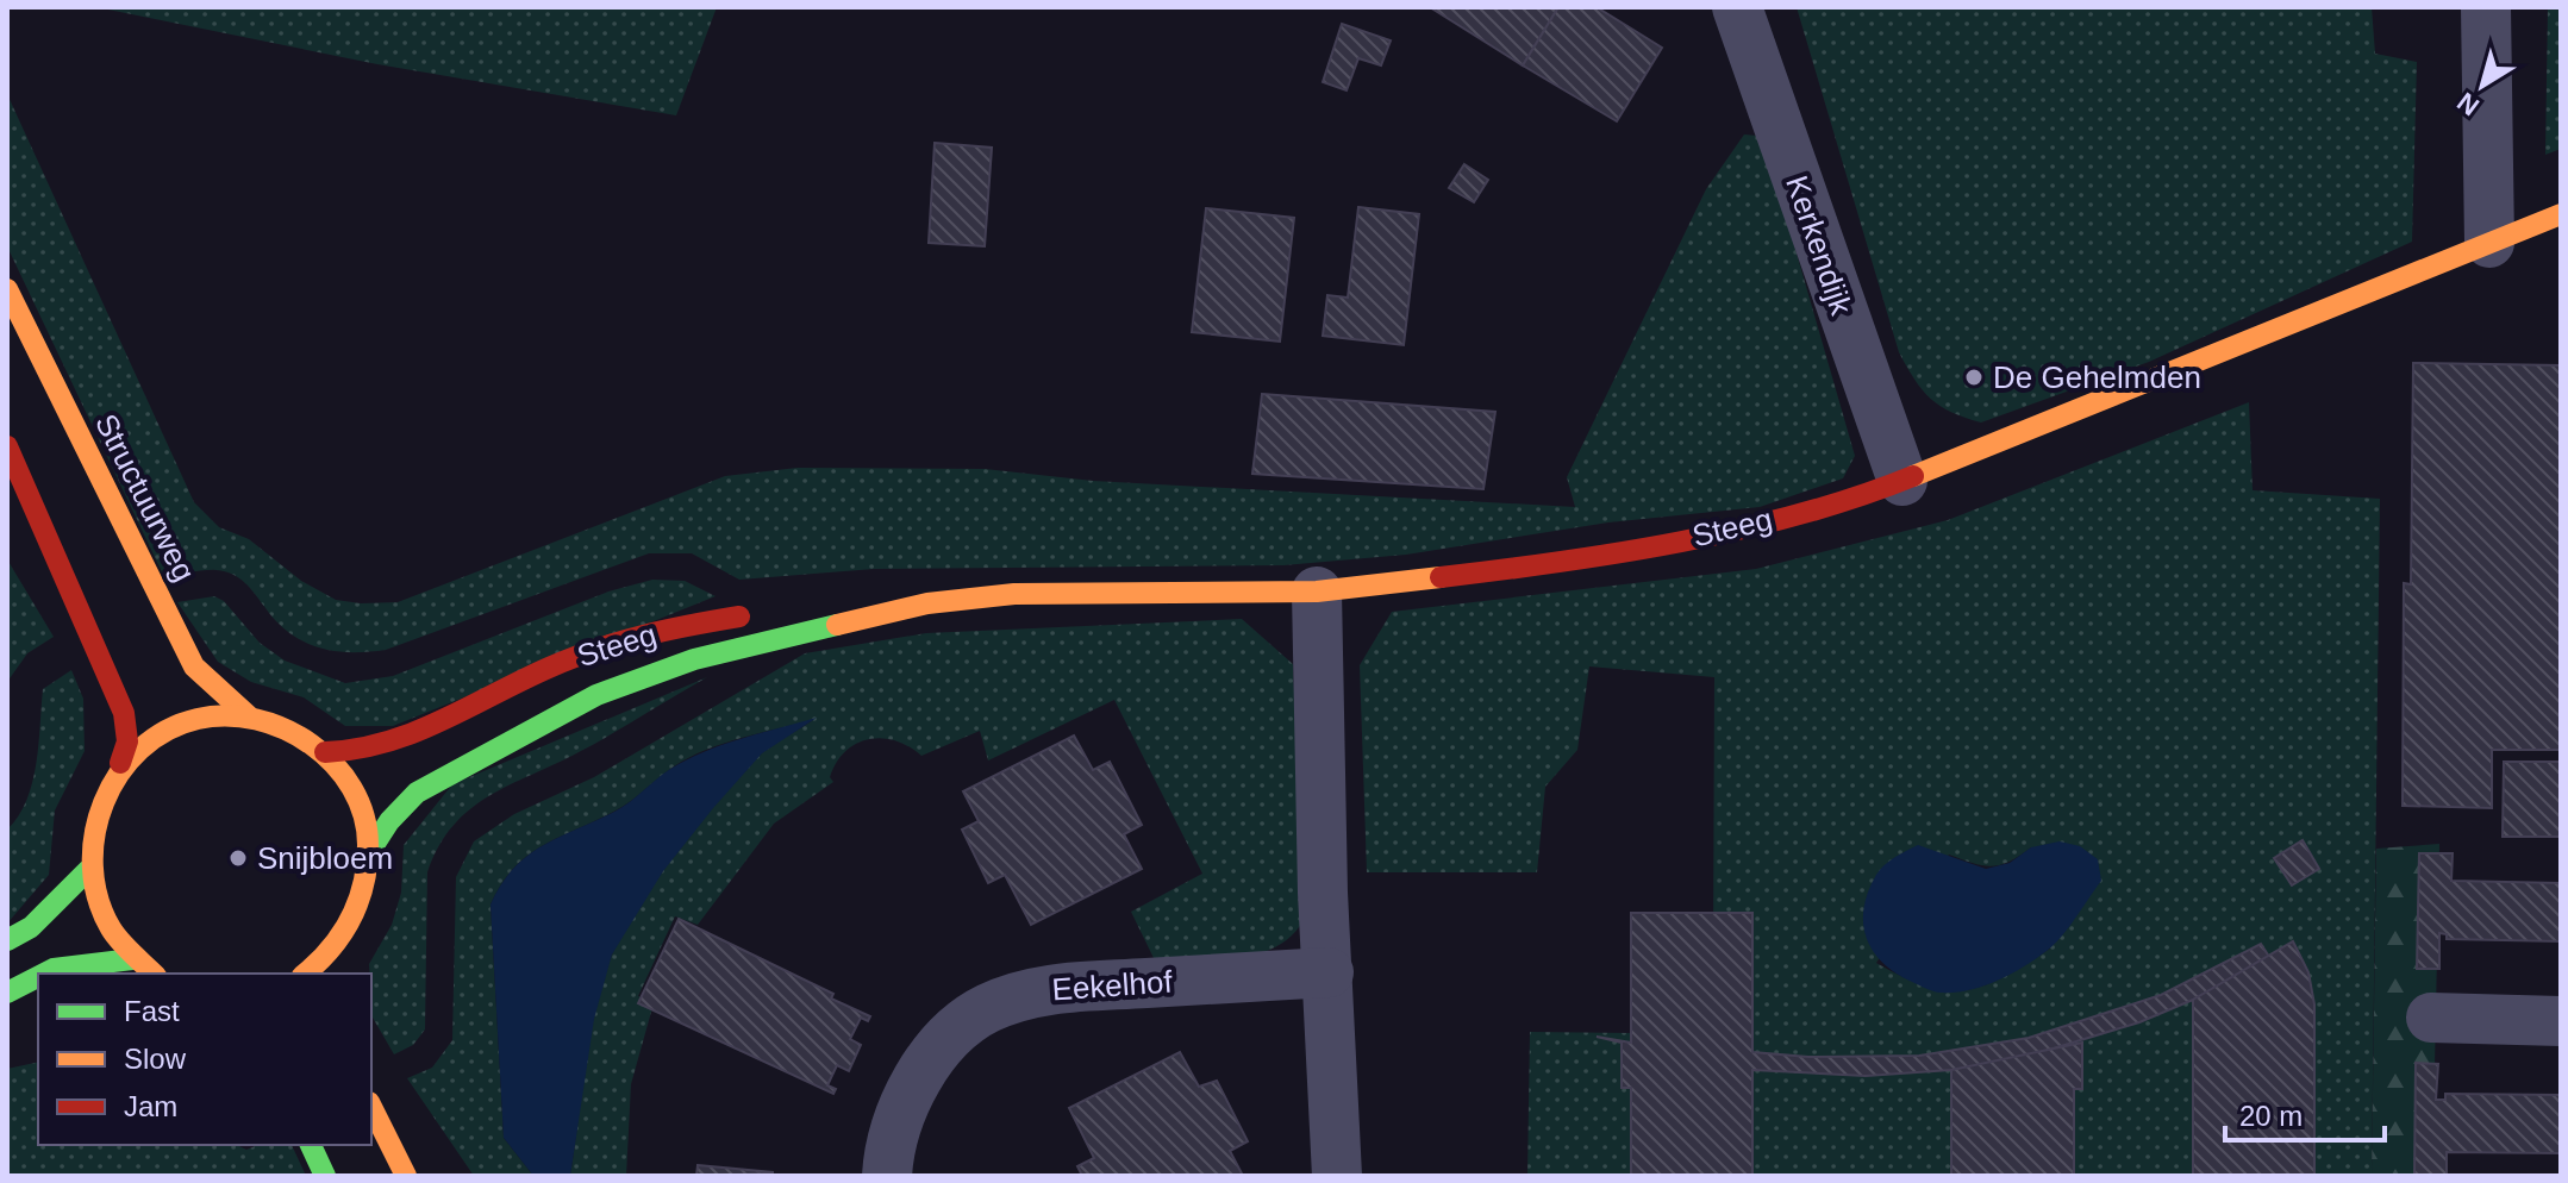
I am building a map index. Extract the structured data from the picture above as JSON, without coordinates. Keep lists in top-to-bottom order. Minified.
{"streets":{"street":["Kerkendijk","Structuurweg","Steeg","Eekelhof"]},"crossings":[["Kerkendijk","Steeg"]],"places":["De Gehelmden","Snijbloem"],"legend":["Fast","Slow","Jam"],"scale_bar":"20 m","north":"bottom left"}
